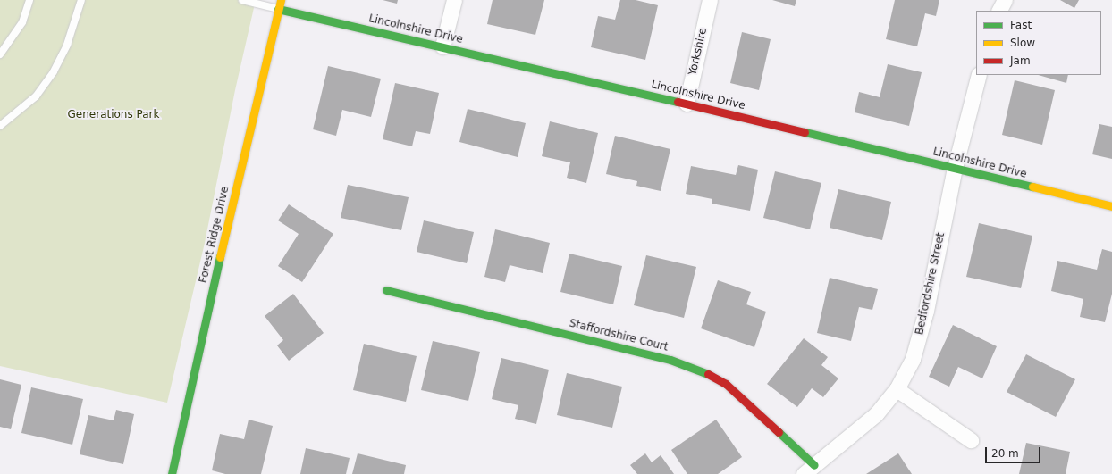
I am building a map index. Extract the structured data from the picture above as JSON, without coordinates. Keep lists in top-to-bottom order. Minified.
{"streets":{"street":["Lincolnshire Drive","Yorkshire","Forest Ridge Drive","Bedfordshire Street","Staffordshire Court"]},"crossings":[["Lincolnshire Drive","Yorkshire"],["Lincolnshire Drive","Forest Ridge Drive"],["Lincolnshire Drive","Bedfordshire Street"],["Bedfordshire Street","Staffordshire Court"]],"parks":["Generations Park"],"legend":["Fast","Slow","Jam"],"scale_bar":"20 m"}
